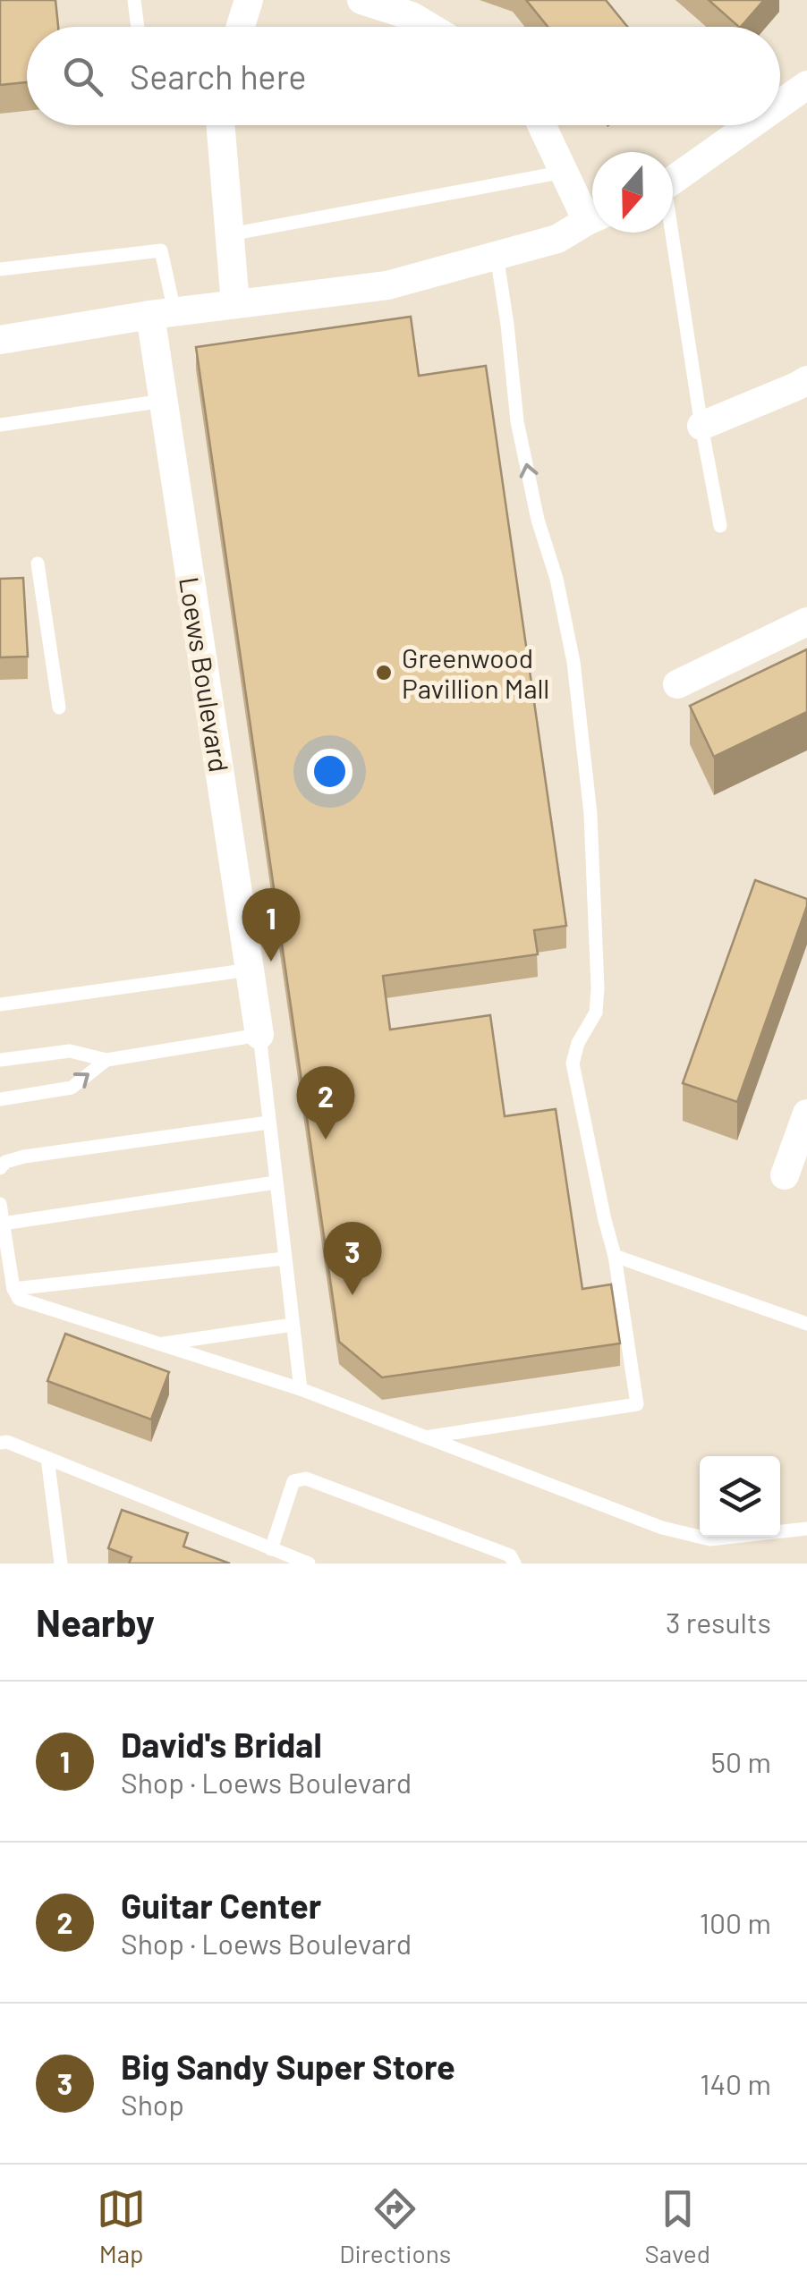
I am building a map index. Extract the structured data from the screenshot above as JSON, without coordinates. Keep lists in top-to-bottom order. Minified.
{"streets":{"street":["Loews Boulevard"]},"places":["Greenwood Pavillion Mall"],"north":"bottom","page":{"search":"Search here","pins":["1","2","3"],"heading":["Nearby","3 results"],"list":[{"mark":"1","name":"David's Bridal","note":"Shop · Loews Boulevard","value":"50 m"},{"mark":"2","name":"Guitar Center","note":"Shop · Loews Boulevard","value":"100 m"},{"mark":"3","name":"Big Sandy Super Store","note":"Shop","value":"140 m"}],"nav":["Map","Directions","Saved"]}}
